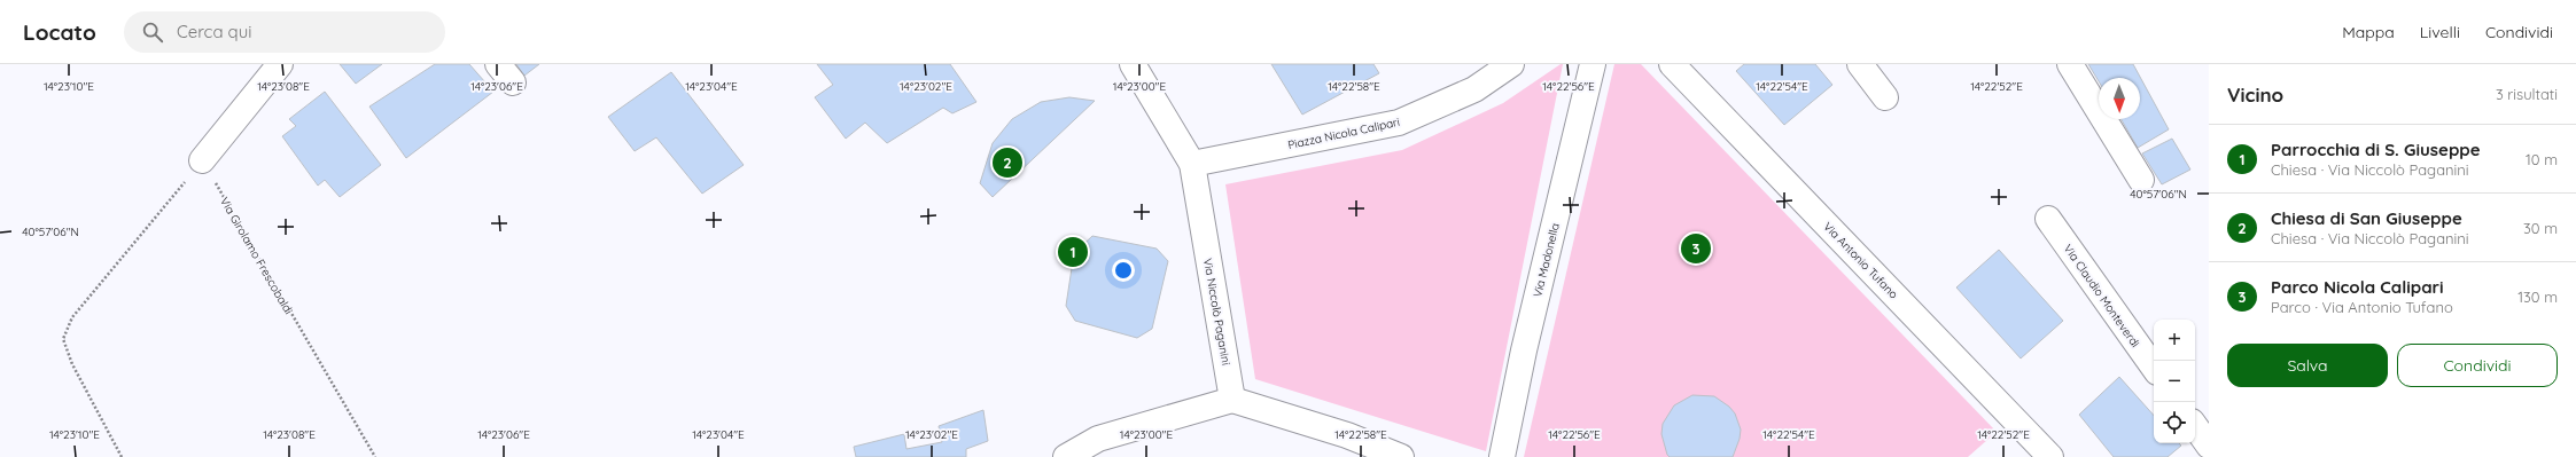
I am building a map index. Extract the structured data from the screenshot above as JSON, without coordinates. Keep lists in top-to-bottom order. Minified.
{"streets":{"street":["Piazza Nicola Calipari","Via Madonella","Via Antonio Tufano","Via Claudio Monteverdi","Via Niccolò Paganini"],"path":["Via Girolamo Frescobaldi"]},"crossings":[["Piazza Nicola Calipari","Via Niccolò Paganini"]],"north":"bottom","page":{"header":"Locato","search":"Cerca qui","nav":["Mappa","Livelli","Condividi"],"heading":["Vicino","3 risultati"],"list":[{"mark":"1","name":"Parrocchia di S. Giuseppe","note":"Chiesa · Via Niccolò Paganini","value":"10 m"},{"mark":"2","name":"Chiesa di San Giuseppe","note":"Chiesa · Via Niccolò Paganini","value":"30 m"},{"mark":"3","name":"Parco Nicola Calipari","note":"Parco · Via Antonio Tufano","value":"130 m"}],"pins":["2","3","1"],"map_buttons":["+","−"],"buttons":["Salva","Condividi"]},"coordinates":["14°23'10\"E","14°23'08\"E","14°23'06\"E","14°23'04\"E","14°23'02\"E","14°23'00\"E","14°22'58\"E","14°22'56\"E","14°22'54\"E","14°22'52\"E","40°57'06\"N"]}
